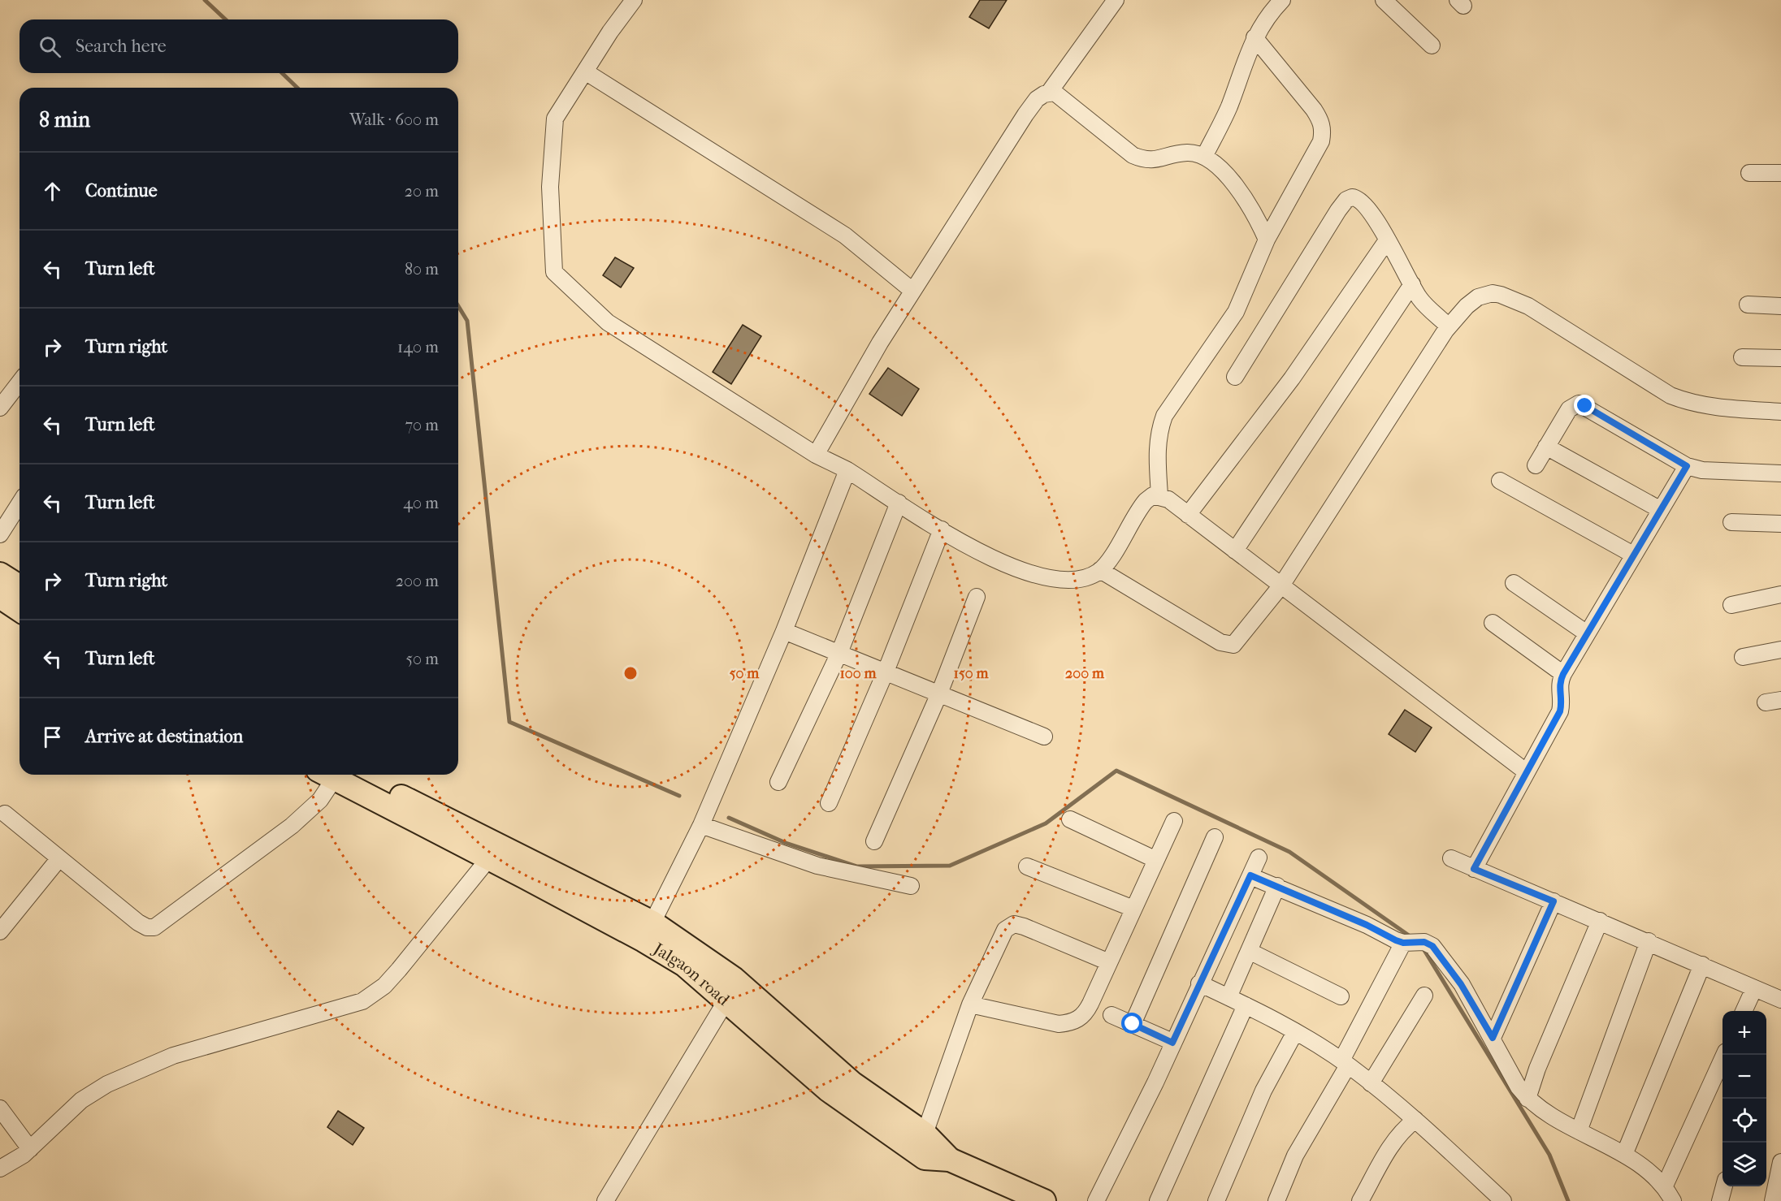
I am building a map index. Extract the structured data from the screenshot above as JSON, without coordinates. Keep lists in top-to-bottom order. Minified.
{"streets":{"highway":["Jalgaon road"]},"page":{"search":"Search here","heading":["8 min","Walk · 600 m"],"list":[["Continue","20 m"],["Turn left","80 m"],["Turn right","140 m"],["Turn left","70 m"],["Turn left","40 m"],["Turn right","200 m"],["Turn left","50 m"],"Arrive at destination"],"map_buttons":["+","−"]},"rings":["50 m","100 m","150 m","200 m"]}
